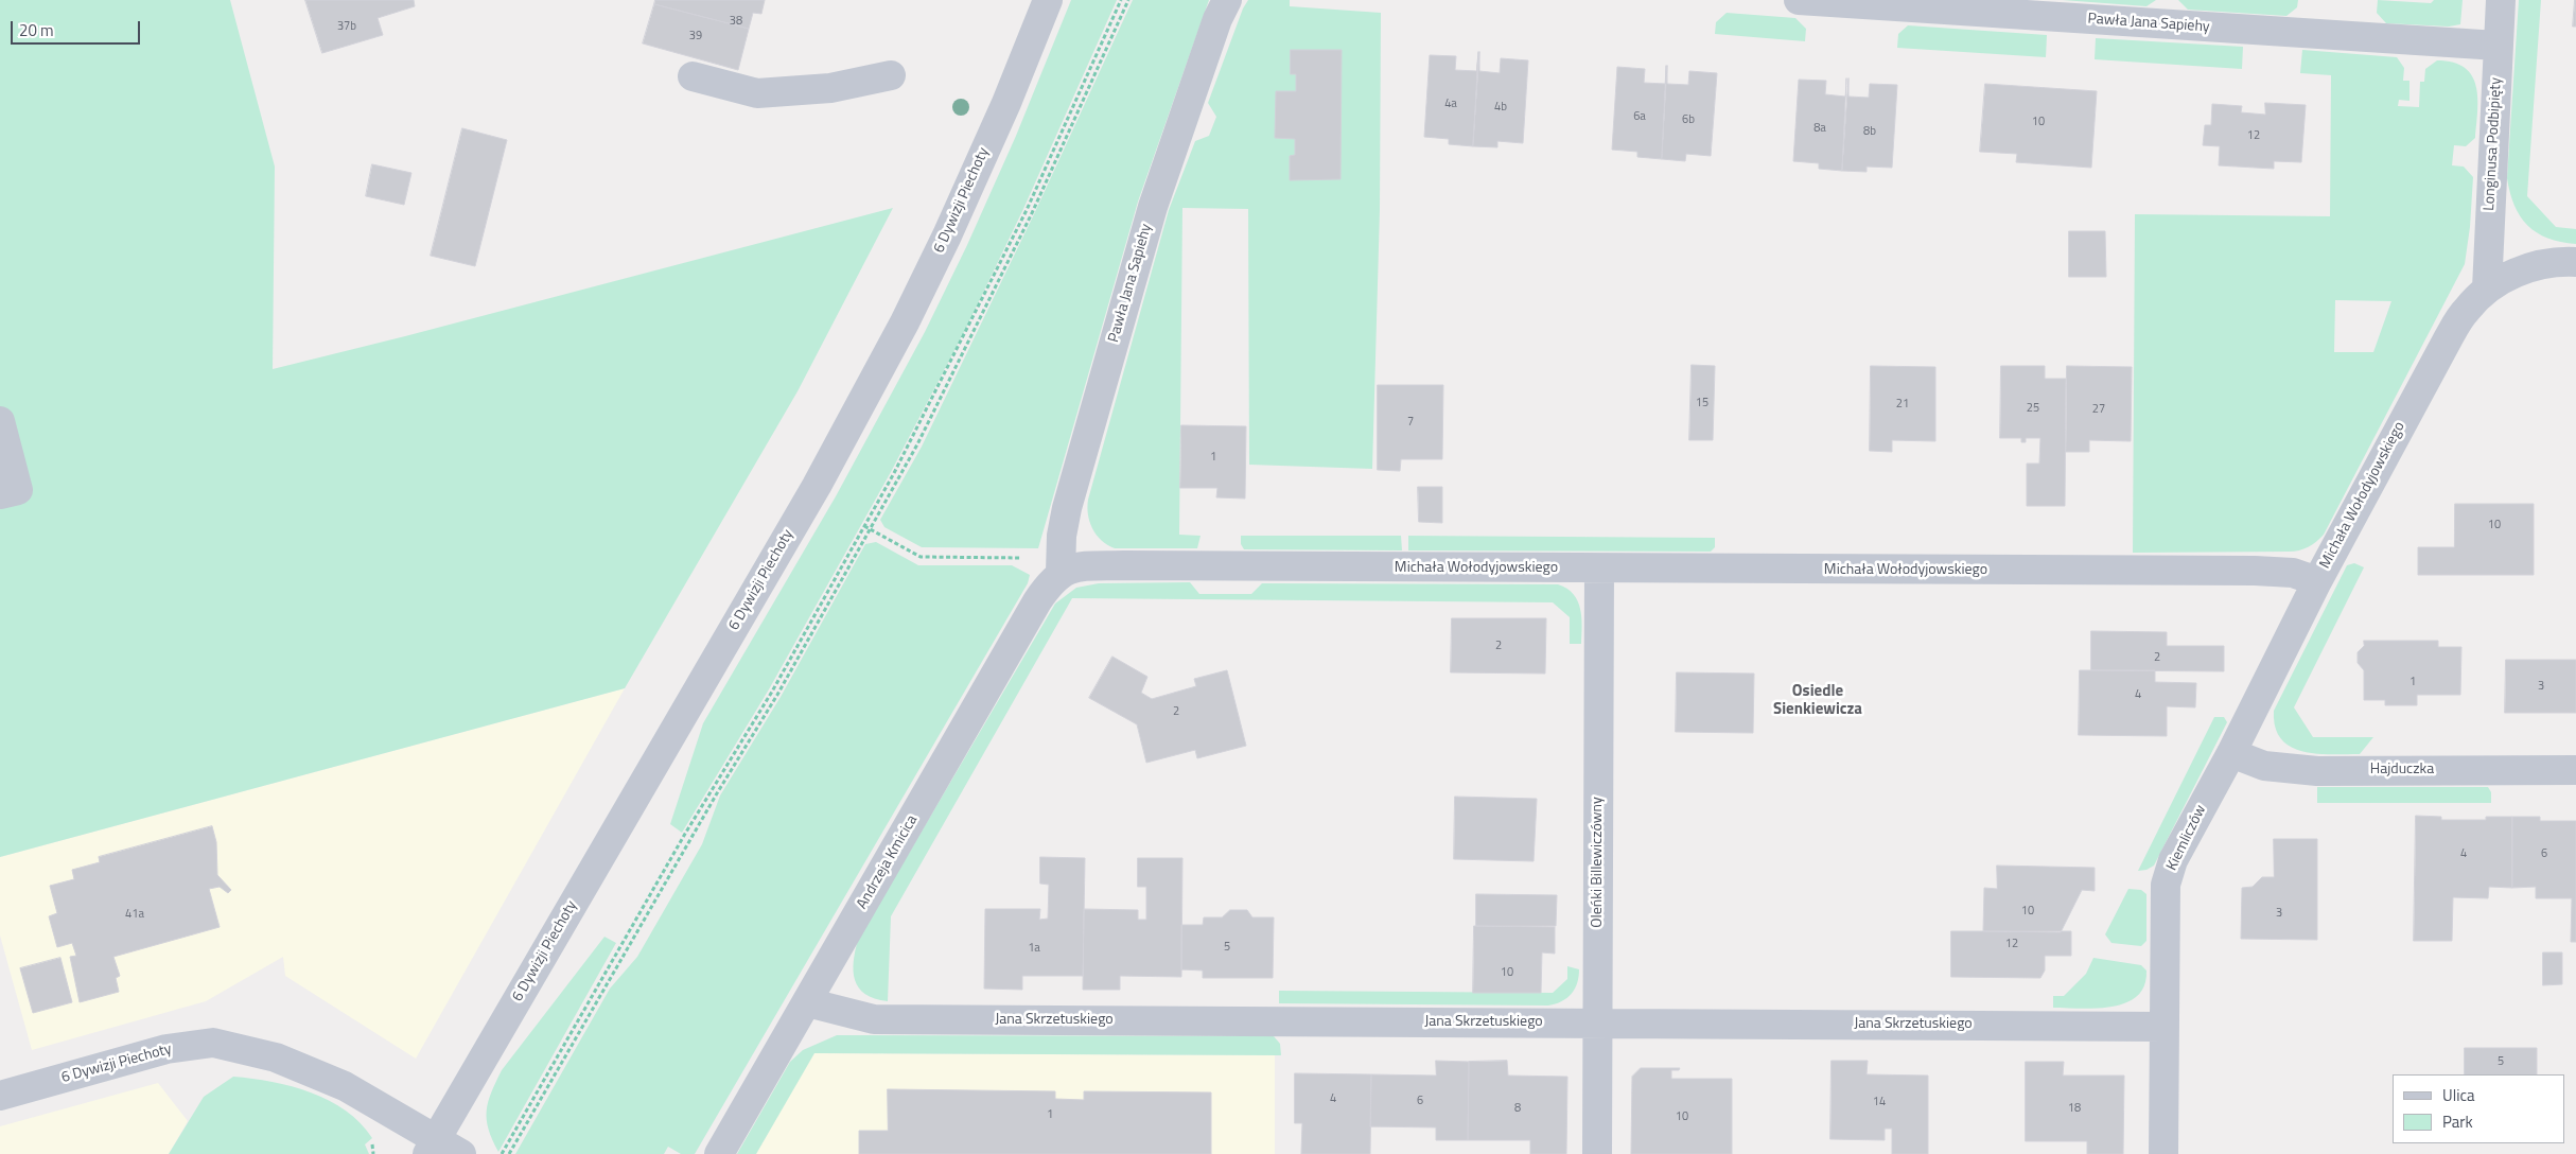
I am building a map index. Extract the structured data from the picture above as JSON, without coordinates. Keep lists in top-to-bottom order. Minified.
{"streets":{"street":["Pawła Jana Sapiehy","Longinusa Podbipięty","6 Dywizji Piechoty","Michała Wołodyjowskiego","Hajduczka","Kiemliczów","Andrzeja Kmicica","Oleńki Billewiczówny","Jana Skrzetuskiego"]},"crossings":[["Pawła Jana Sapiehy","Longinusa Podbipięty"],["Pawła Jana Sapiehy","Michała Wołodyjowskiego"],["Pawła Jana Sapiehy","Andrzeja Kmicica"],["Longinusa Podbipięty","Michała Wołodyjowskiego"],["Michała Wołodyjowskiego","Kiemliczów"],["Michała Wołodyjowskiego","Andrzeja Kmicica"],["Michała Wołodyjowskiego","Oleńki Billewiczówny"],["Hajduczka","Kiemliczów"],["Kiemliczów","Jana Skrzetuskiego"],["Andrzeja Kmicica","Jana Skrzetuskiego"],["Oleńki Billewiczówny","Jana Skrzetuskiego"]],"districts":["Osiedle Sienkiewicza"],"house_numbers":["38","37b","39","4a","4b","6a","6b","10","8a","8b","12","15","21","25","27","7","1","10","2","2","1","3","4","2","4","6","10","3","41a","12","5","1a","10","5","4","6","14","8","18","1","10"],"legend":["Ulica","Park"],"scale_bar":"20 m"}
